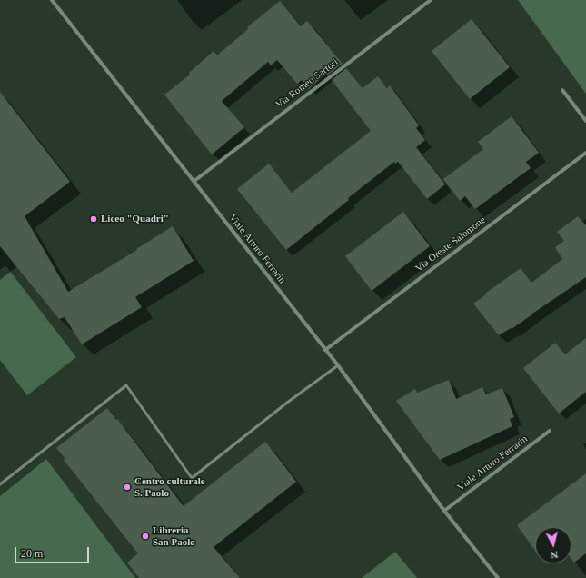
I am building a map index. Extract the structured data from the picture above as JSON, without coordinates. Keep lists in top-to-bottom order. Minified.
{"streets":{"street":["Via Romeo Sartori","Via Oreste Salomone","Viale Arturo Ferrarin"]},"crossings":[["Via Romeo Sartori","Viale Arturo Ferrarin"],["Via Oreste Salomone","Viale Arturo Ferrarin"]],"places":["Liceo \"Quadri\"","Centro culturale S. Paolo","Libreria San Paolo"],"scale_bar":"20 m","north":"bottom"}
